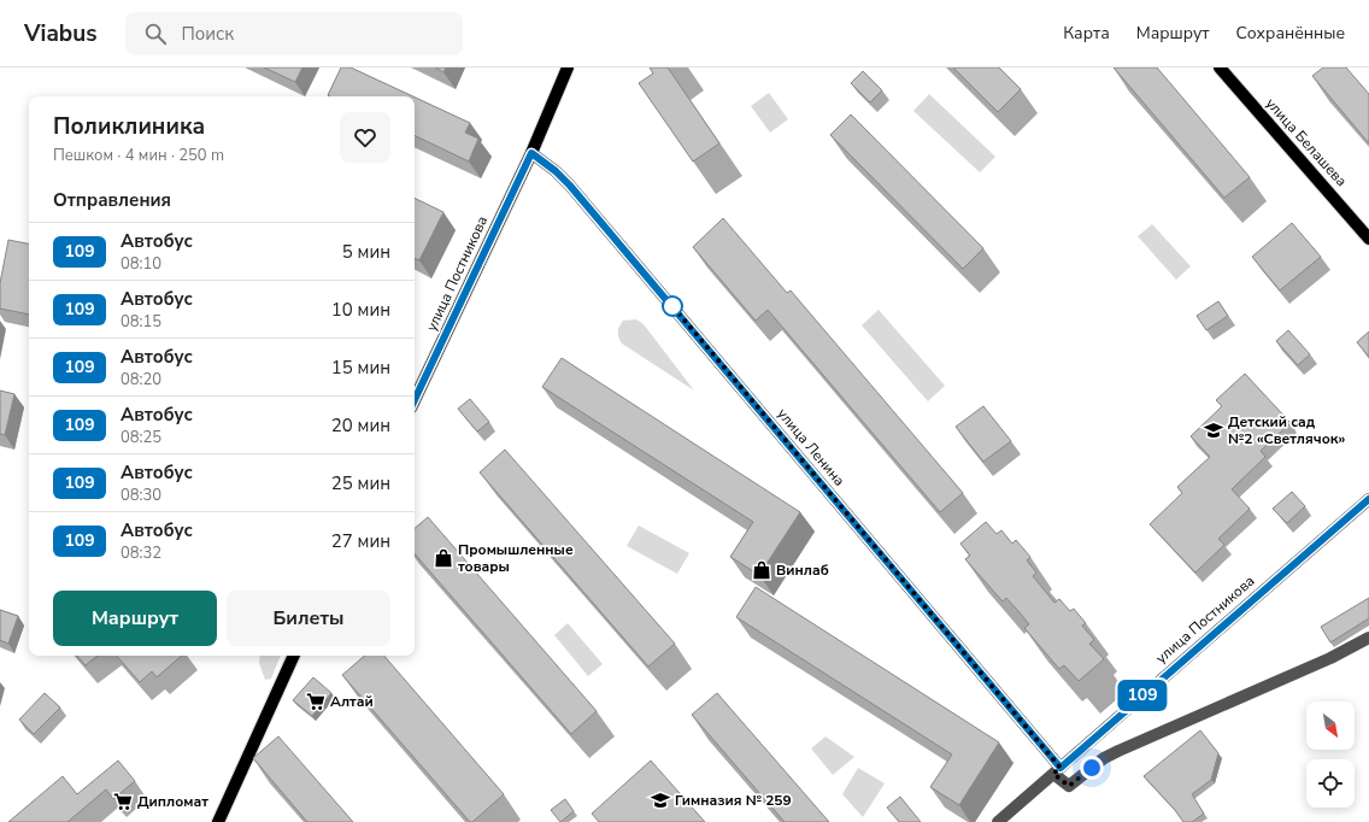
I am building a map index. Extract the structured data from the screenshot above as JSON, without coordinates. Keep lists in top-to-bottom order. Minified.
{"streets":{"main road":["улица Белашева","улица Постникова"],"street":["улица Ленина"]},"crossings":[["улица Постникова","улица Ленина"]],"places":{"school or university":["Детский сад №2 «Светлячок»","Гимназия № 259"],"shop":["Промышленные товары","Винлаб"],"supermarket":["Алтай","Дипломат"]},"lines":["bus line 109"],"north":"bottom right","page":{"header":"Viabus","search":"Поиск","nav":["Карта","Маршрут","Сохранённые"],"on_map":"109","heading":[["Поликлиника","Пешком · 4 мин · 250 m"],"Отправления"],"list":[{"mark":"109","name":"Автобус","note":"08:10","value":"5 мин"},{"mark":"109","name":"Автобус","note":"08:15","value":"10 мин"},{"mark":"109","name":"Автобус","note":"08:20","value":"15 мин"},{"mark":"109","name":"Автобус","note":"08:25","value":"20 мин"},{"mark":"109","name":"Автобус","note":"08:30","value":"25 мин"},{"mark":"109","name":"Автобус","note":"08:32","value":"27 мин"}],"buttons":["Маршрут","Билеты"]}}
